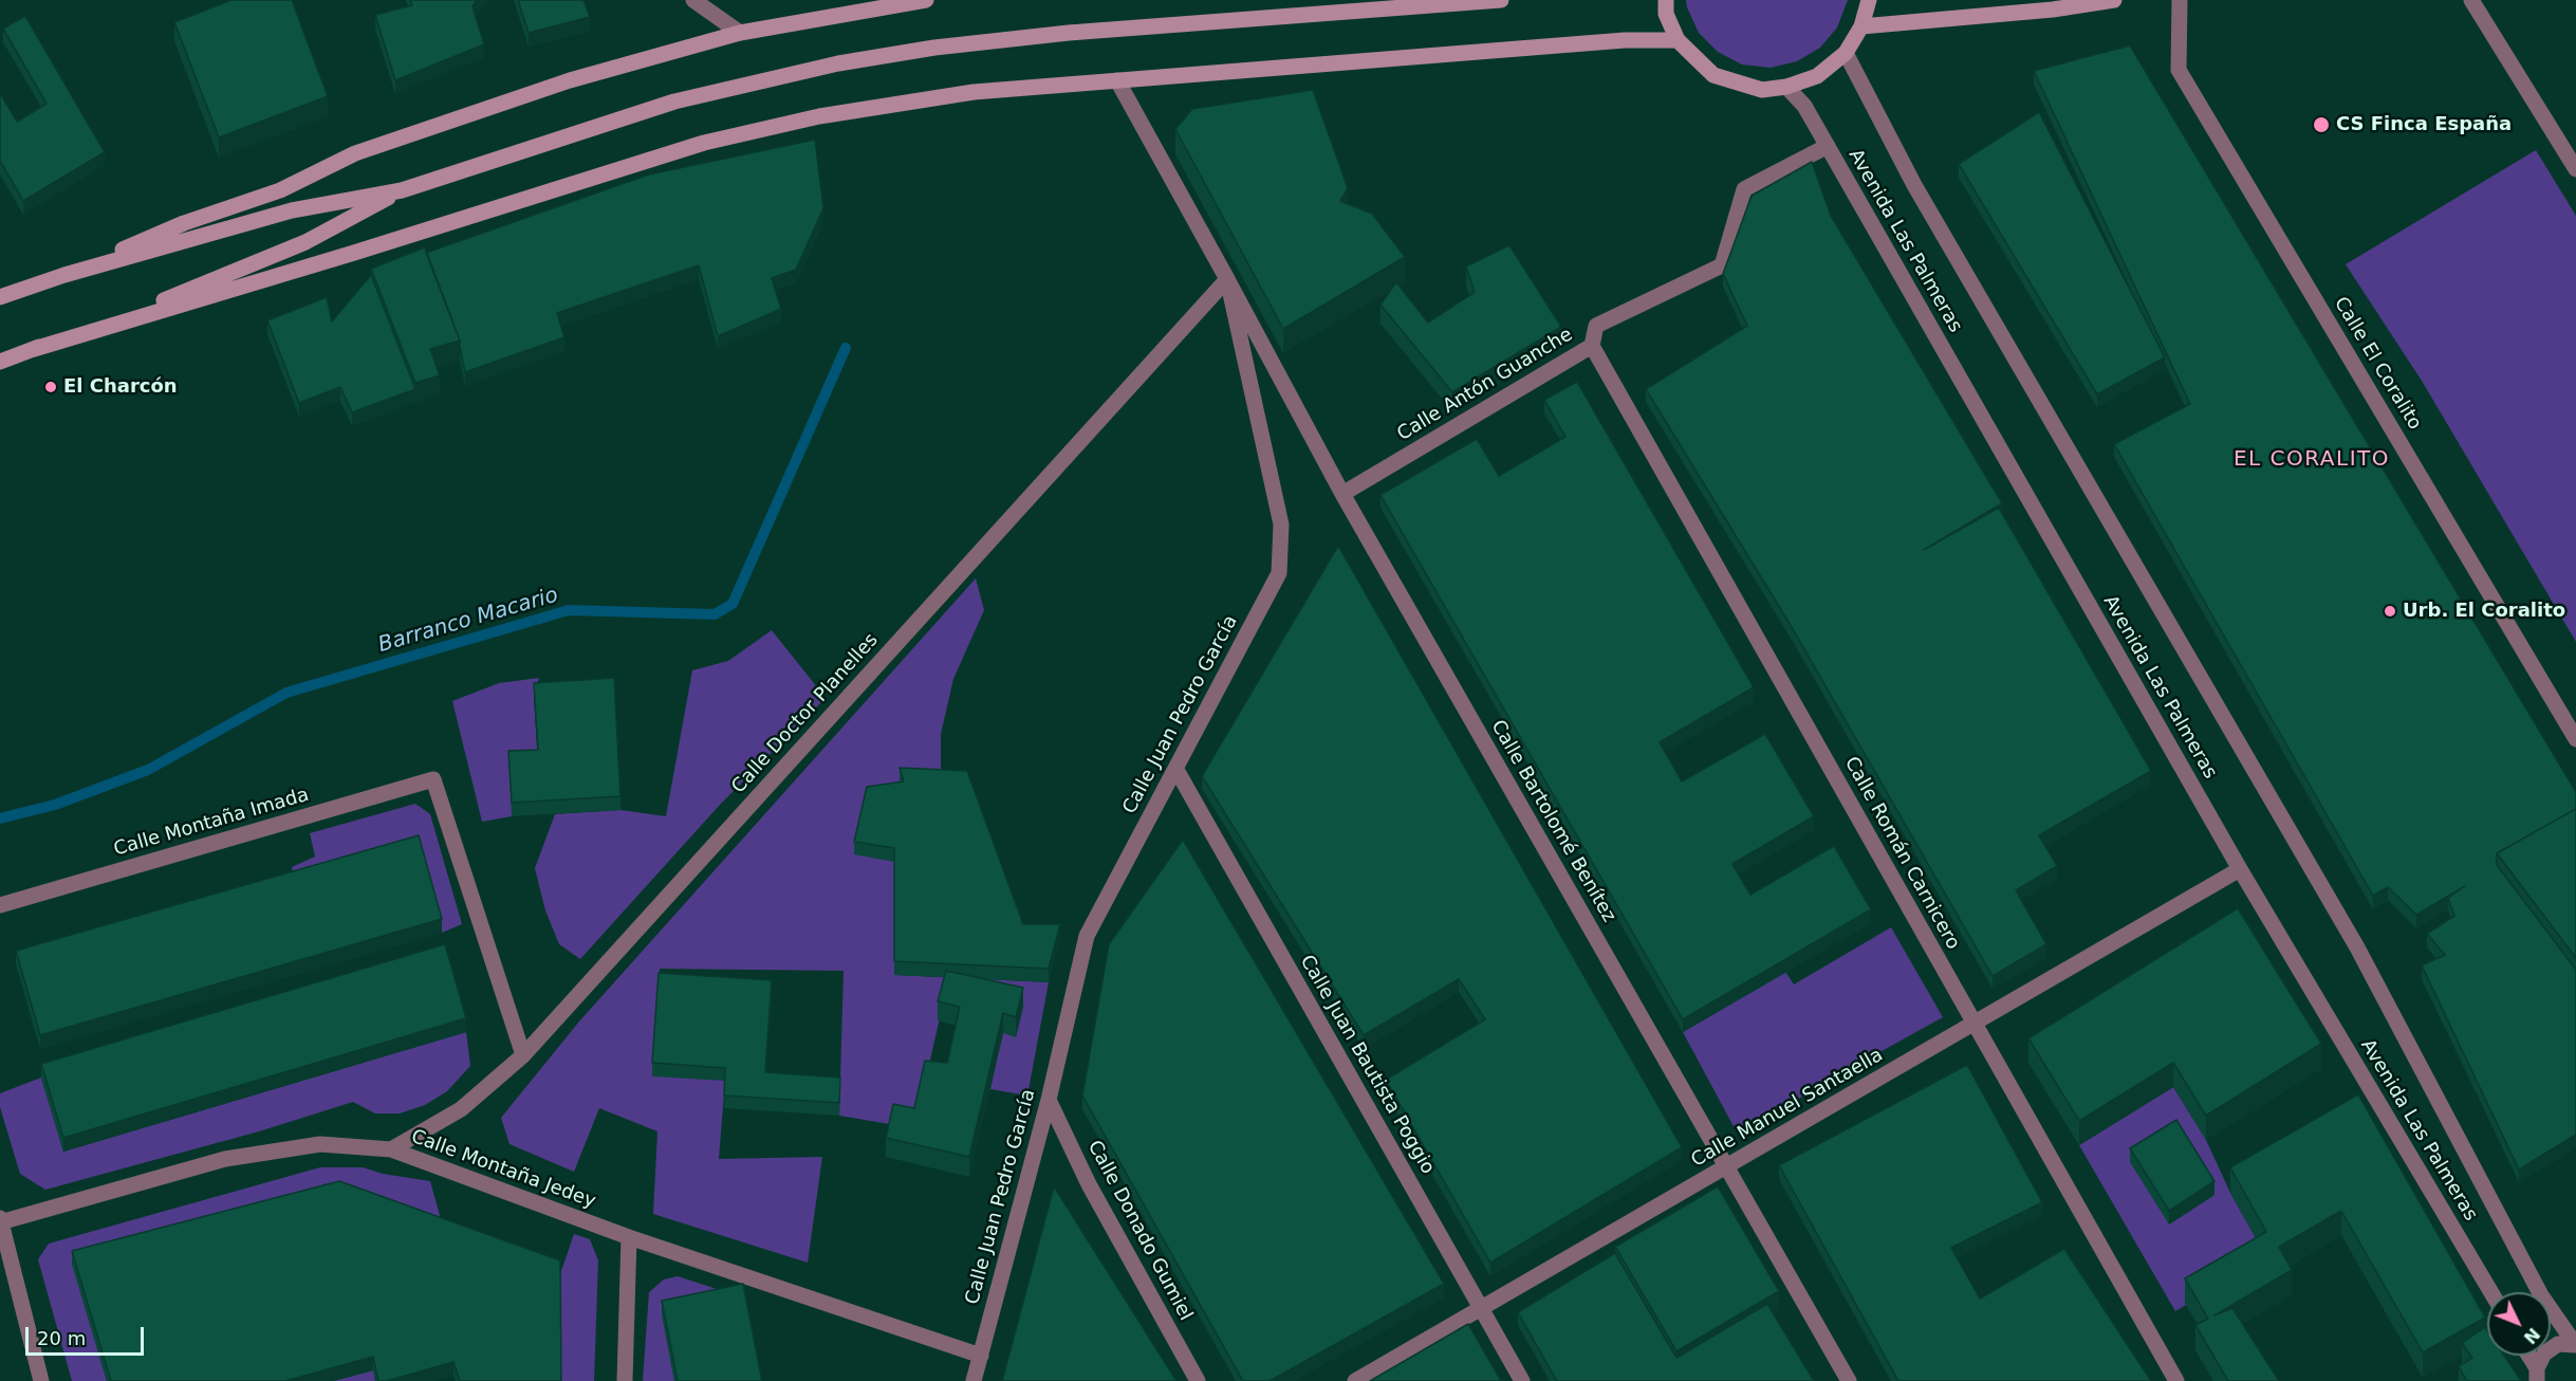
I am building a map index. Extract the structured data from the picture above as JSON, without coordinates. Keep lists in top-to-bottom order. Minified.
{"streets":{"street":["Avenida Las Palmeras","Calle El Coralito","Calle Antón Guanche","Calle Doctor Planelles","Calle Juan Pedro García","Calle Bartolomé Benítez","Calle Montaña Imada","Calle Román Carnicero","Calle Juan Bautista Poggio","Calle Manuel Santaella","Calle Montaña Jedey","Calle Donado Gumiel"]},"crossings":[["Avenida Las Palmeras","Calle Antón Guanche"],["Avenida Las Palmeras","Calle Manuel Santaella"],["Calle Antón Guanche","Calle Bartolomé Benítez"],["Calle Antón Guanche","Calle Román Carnicero"],["Calle Doctor Planelles","Calle Juan Pedro García"],["Calle Doctor Planelles","Calle Bartolomé Benítez"],["Calle Doctor Planelles","Calle Montaña Imada"],["Calle Doctor Planelles","Calle Montaña Jedey"],["Calle Juan Pedro García","Calle Bartolomé Benítez"],["Calle Juan Pedro García","Calle Juan Bautista Poggio"],["Calle Juan Pedro García","Calle Montaña Jedey"],["Calle Juan Pedro García","Calle Donado Gumiel"],["Calle Bartolomé Benítez","Calle Manuel Santaella"],["Calle Román Carnicero","Calle Manuel Santaella"],["Calle Juan Bautista Poggio","Calle Manuel Santaella"]],"districts":["EL CORALITO"],"water":["Barranco Macario"],"places":["CS Finca España","El Charcón","Urb. El Coralito"],"scale_bar":"20 m","north":"bottom right"}
